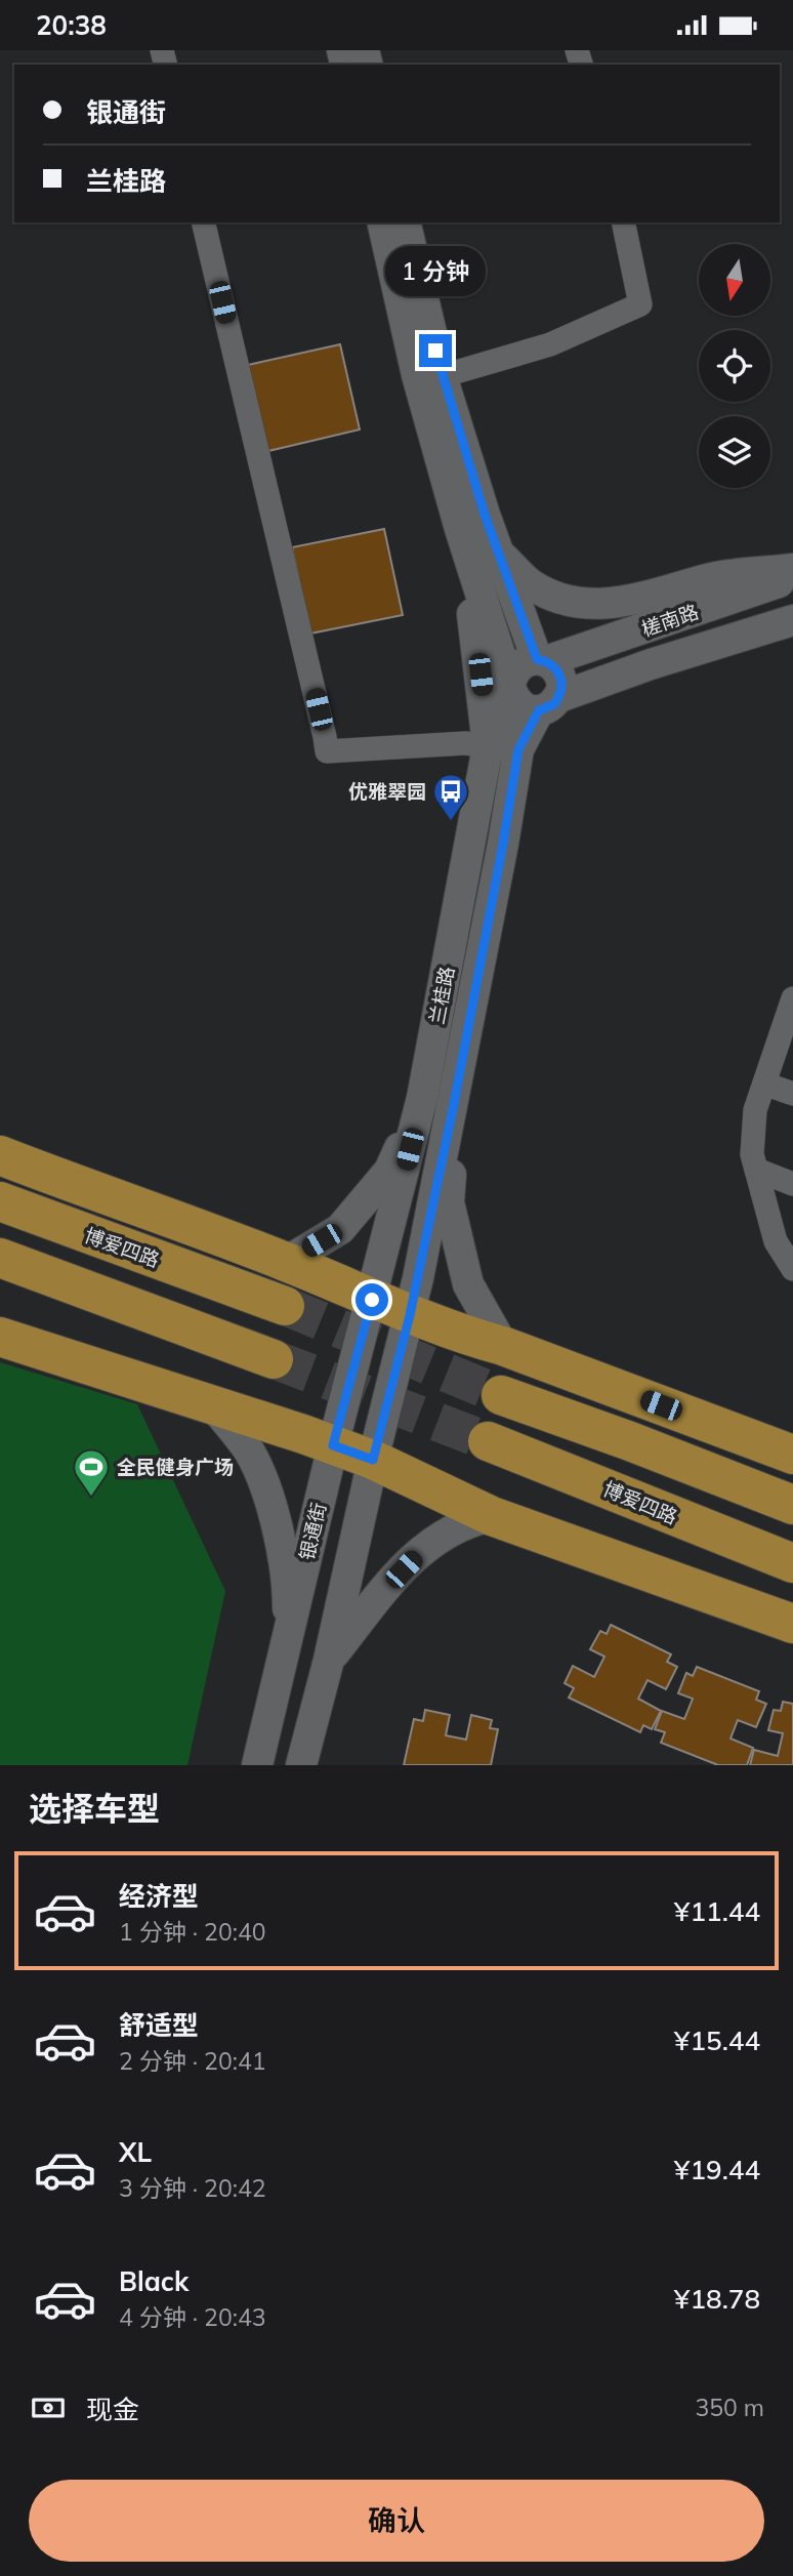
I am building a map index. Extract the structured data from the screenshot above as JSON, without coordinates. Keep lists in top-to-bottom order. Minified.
{"streets":{"highway":["博爱四路"],"street":["槎南路","兰桂路","银通街"]},"crossings":[["槎南路","兰桂路"],["兰桂路","银通街"]],"places":{"bus stop":["优雅翠园"],"sports":["全民健身广场"]},"north":"bottom","page":{"status":"20:38","banner":["银通街","兰桂路"],"bubble":"1 分钟","heading":"选择车型","list":[{"name":"经济型","note":"1 分钟 · 20:40","value":"¥11.44"},{"name":"舒适型","note":"2 分钟 · 20:41","value":"¥15.44"},{"name":"XL","note":"3 分钟 · 20:42","value":"¥19.44"},{"name":"Black","note":"4 分钟 · 20:43","value":"¥18.78"}],"pay":["现金","350 m"],"buttons":"确认"}}
